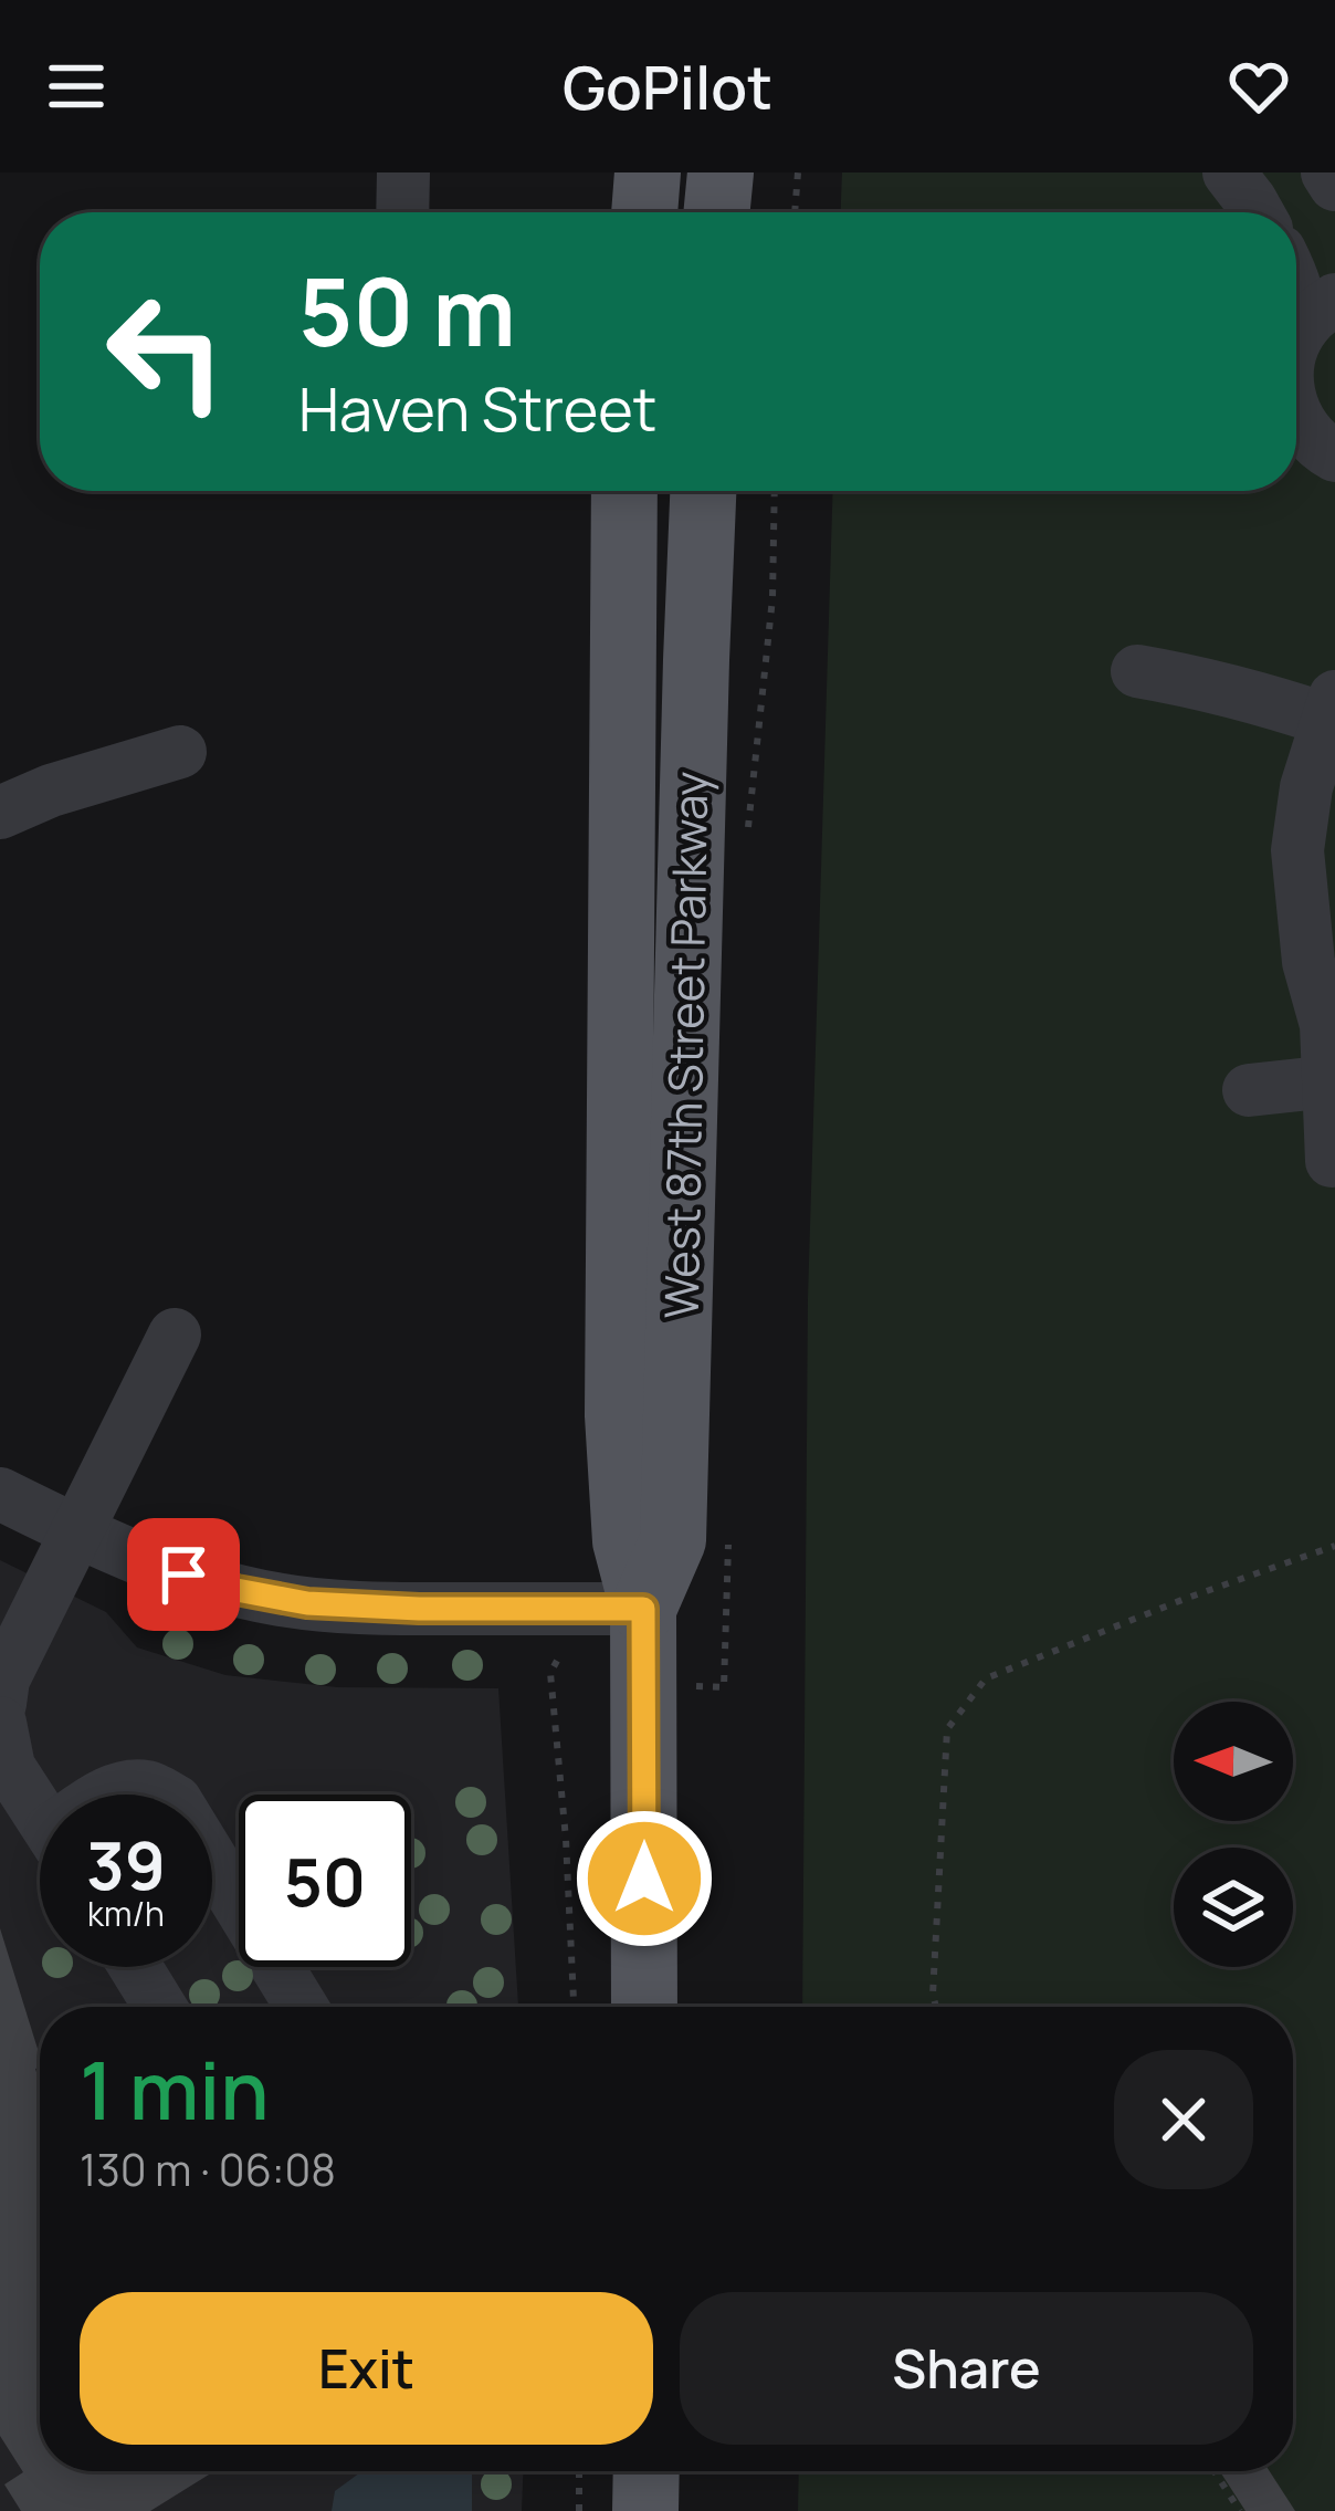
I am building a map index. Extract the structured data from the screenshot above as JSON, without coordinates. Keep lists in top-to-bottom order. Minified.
{"streets":{"main road":["West 87th Street Parkway"]},"north":"left","page":{"header":"GoPilot","turn":["50 m","Haven Street"],"speed":"39 km/h","limit":"50","heading":["1 min","130 m · 06:08"],"buttons":["Exit","Share"]}}
